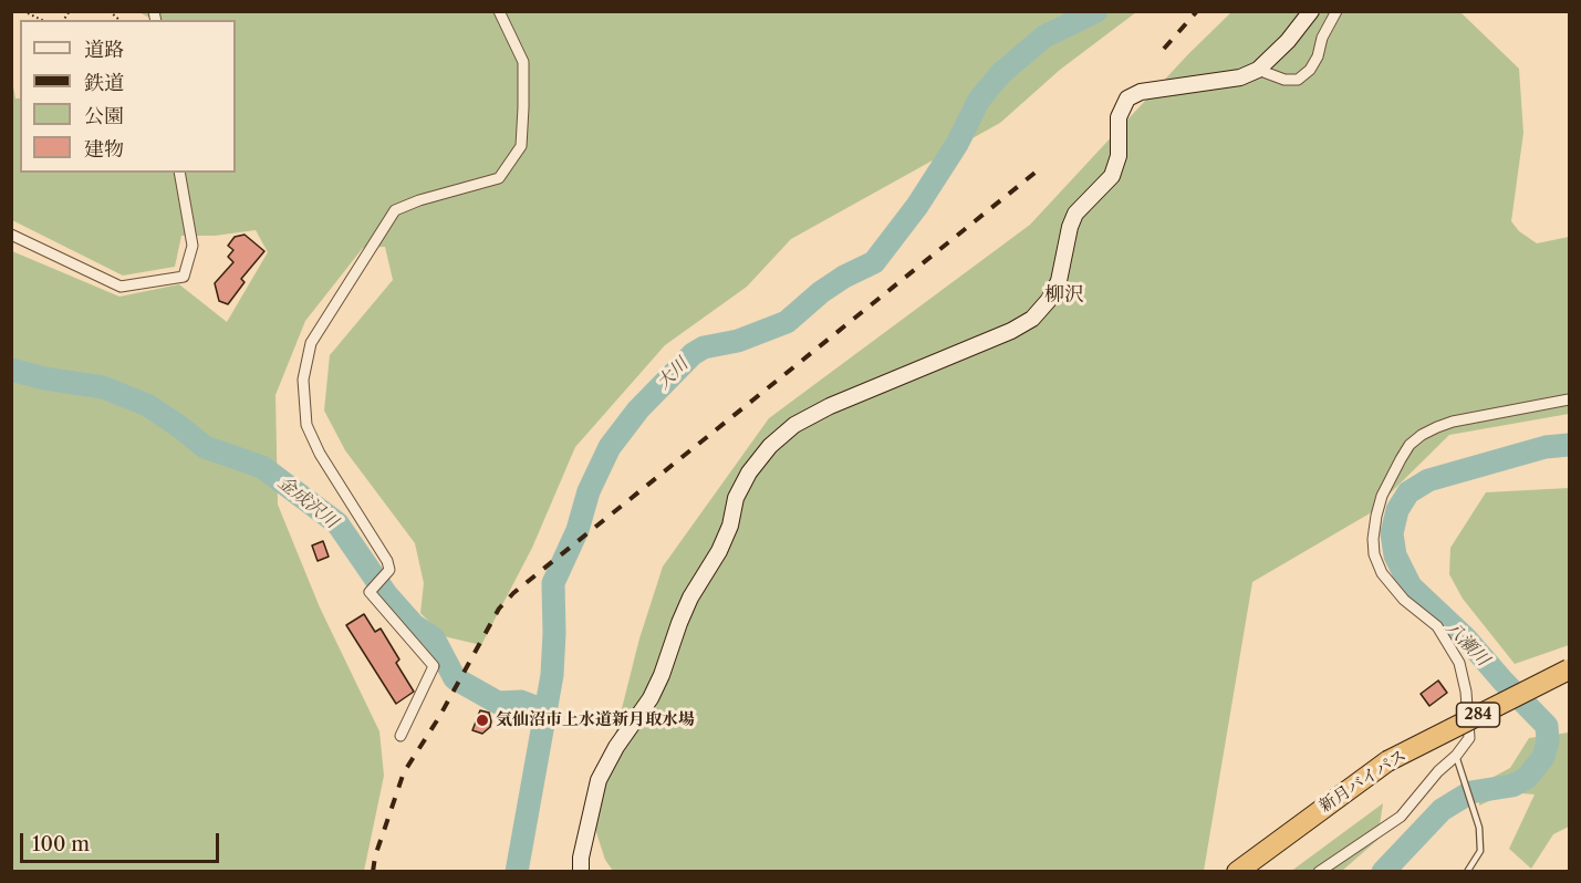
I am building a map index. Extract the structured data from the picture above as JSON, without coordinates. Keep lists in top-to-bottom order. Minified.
{"streets":{"highway":["284","新月バイパス"]},"districts":["柳沢"],"water":["大川","金成沢川","八瀬川"],"places":["気仙沼市上水道新月取水場"],"legend":["道路","鉄道","公園","建物"],"scale_bar":"100 m"}
